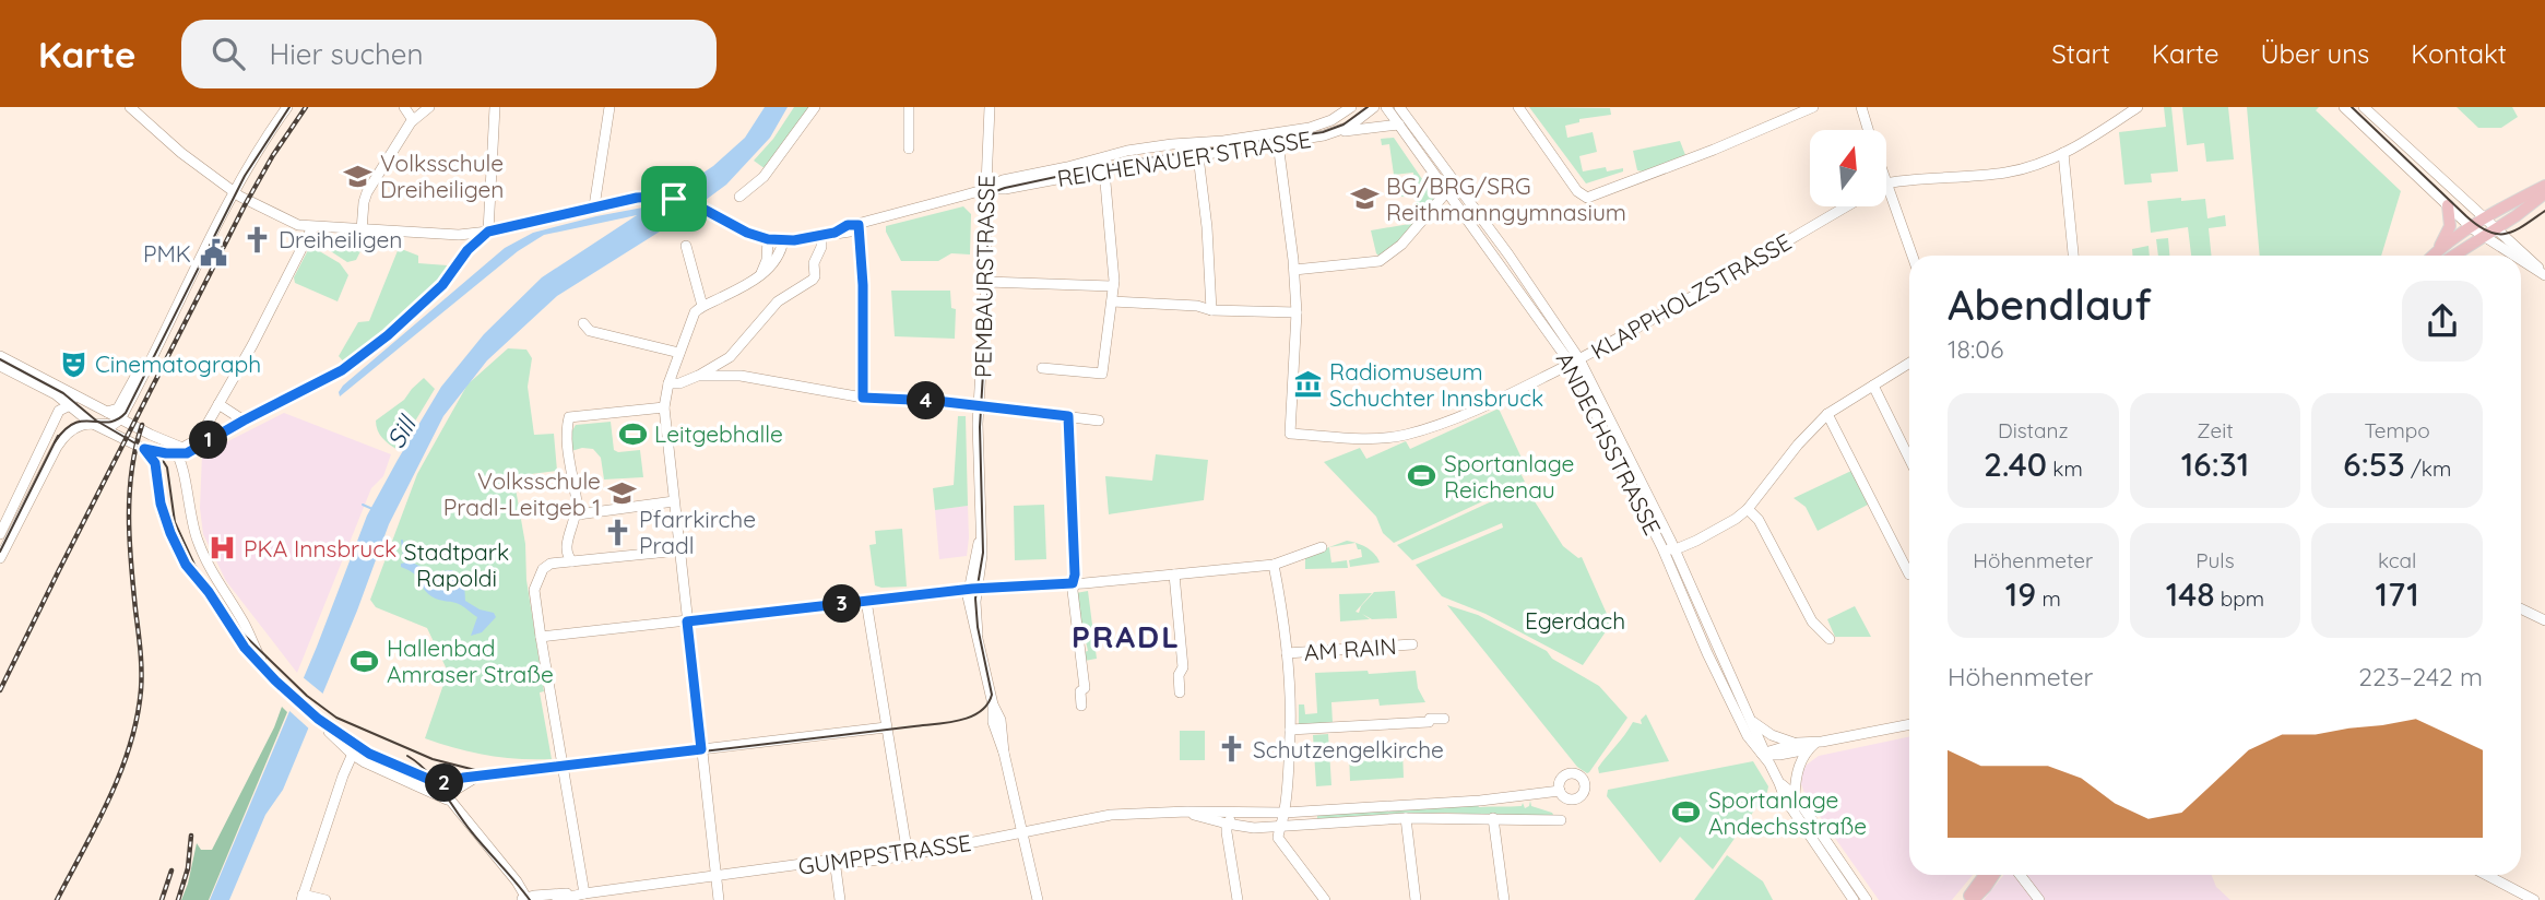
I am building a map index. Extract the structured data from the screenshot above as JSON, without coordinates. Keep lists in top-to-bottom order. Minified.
{"streets":{"street":["REICHENAUER STRASSE","PEMBAURSTRASSE","KLAPPHOLZSTRASSE","ANDECHSSTRASSE","AM RAIN","GUMPPSTRASSE"]},"crossings":[["REICHENAUER STRASSE","PEMBAURSTRASSE"],["PEMBAURSTRASSE","GUMPPSTRASSE"],["KLAPPHOLZSTRASSE","ANDECHSSTRASSE"]],"districts":["PRADL"],"water":["Sill"],"parks":["Stadtpark Rapoldi","Egerdach"],"places":{"school or university":["Volksschule Dreiheiligen","BG/BRG/SRG Reithmanngymnasium","Volksschule Pradl-Leitgeb 1"],"church":["Dreiheiligen","Pfarrkirche Pradl","Schutzengelkirche"],"public building":["PMK"],"theatre":["Cinematograph"],"museum":["Radiomuseum Schuchter Innsbruck"],"sports":["Leitgebhalle","Sportanlage Reichenau","Hallenbad Amraser Straße","Sportanlage Andechsstraße"],"hospital":["PKA Innsbruck"]},"north":"top","page":{"header":"Karte","search":"Hier suchen","nav":["Start","Karte","Über uns","Kontakt"],"heading":["Abendlauf","18:06"],"pins":["4","1","3","2"],"stats":[["Distanz","2.40 km"],["Zeit","16:31"],["Tempo","6:53 /km"],["Höhenmeter","19 m"],["Puls","148 bpm"],["kcal","171"]],"chart":["Höhenmeter","223–242 m"]}}
